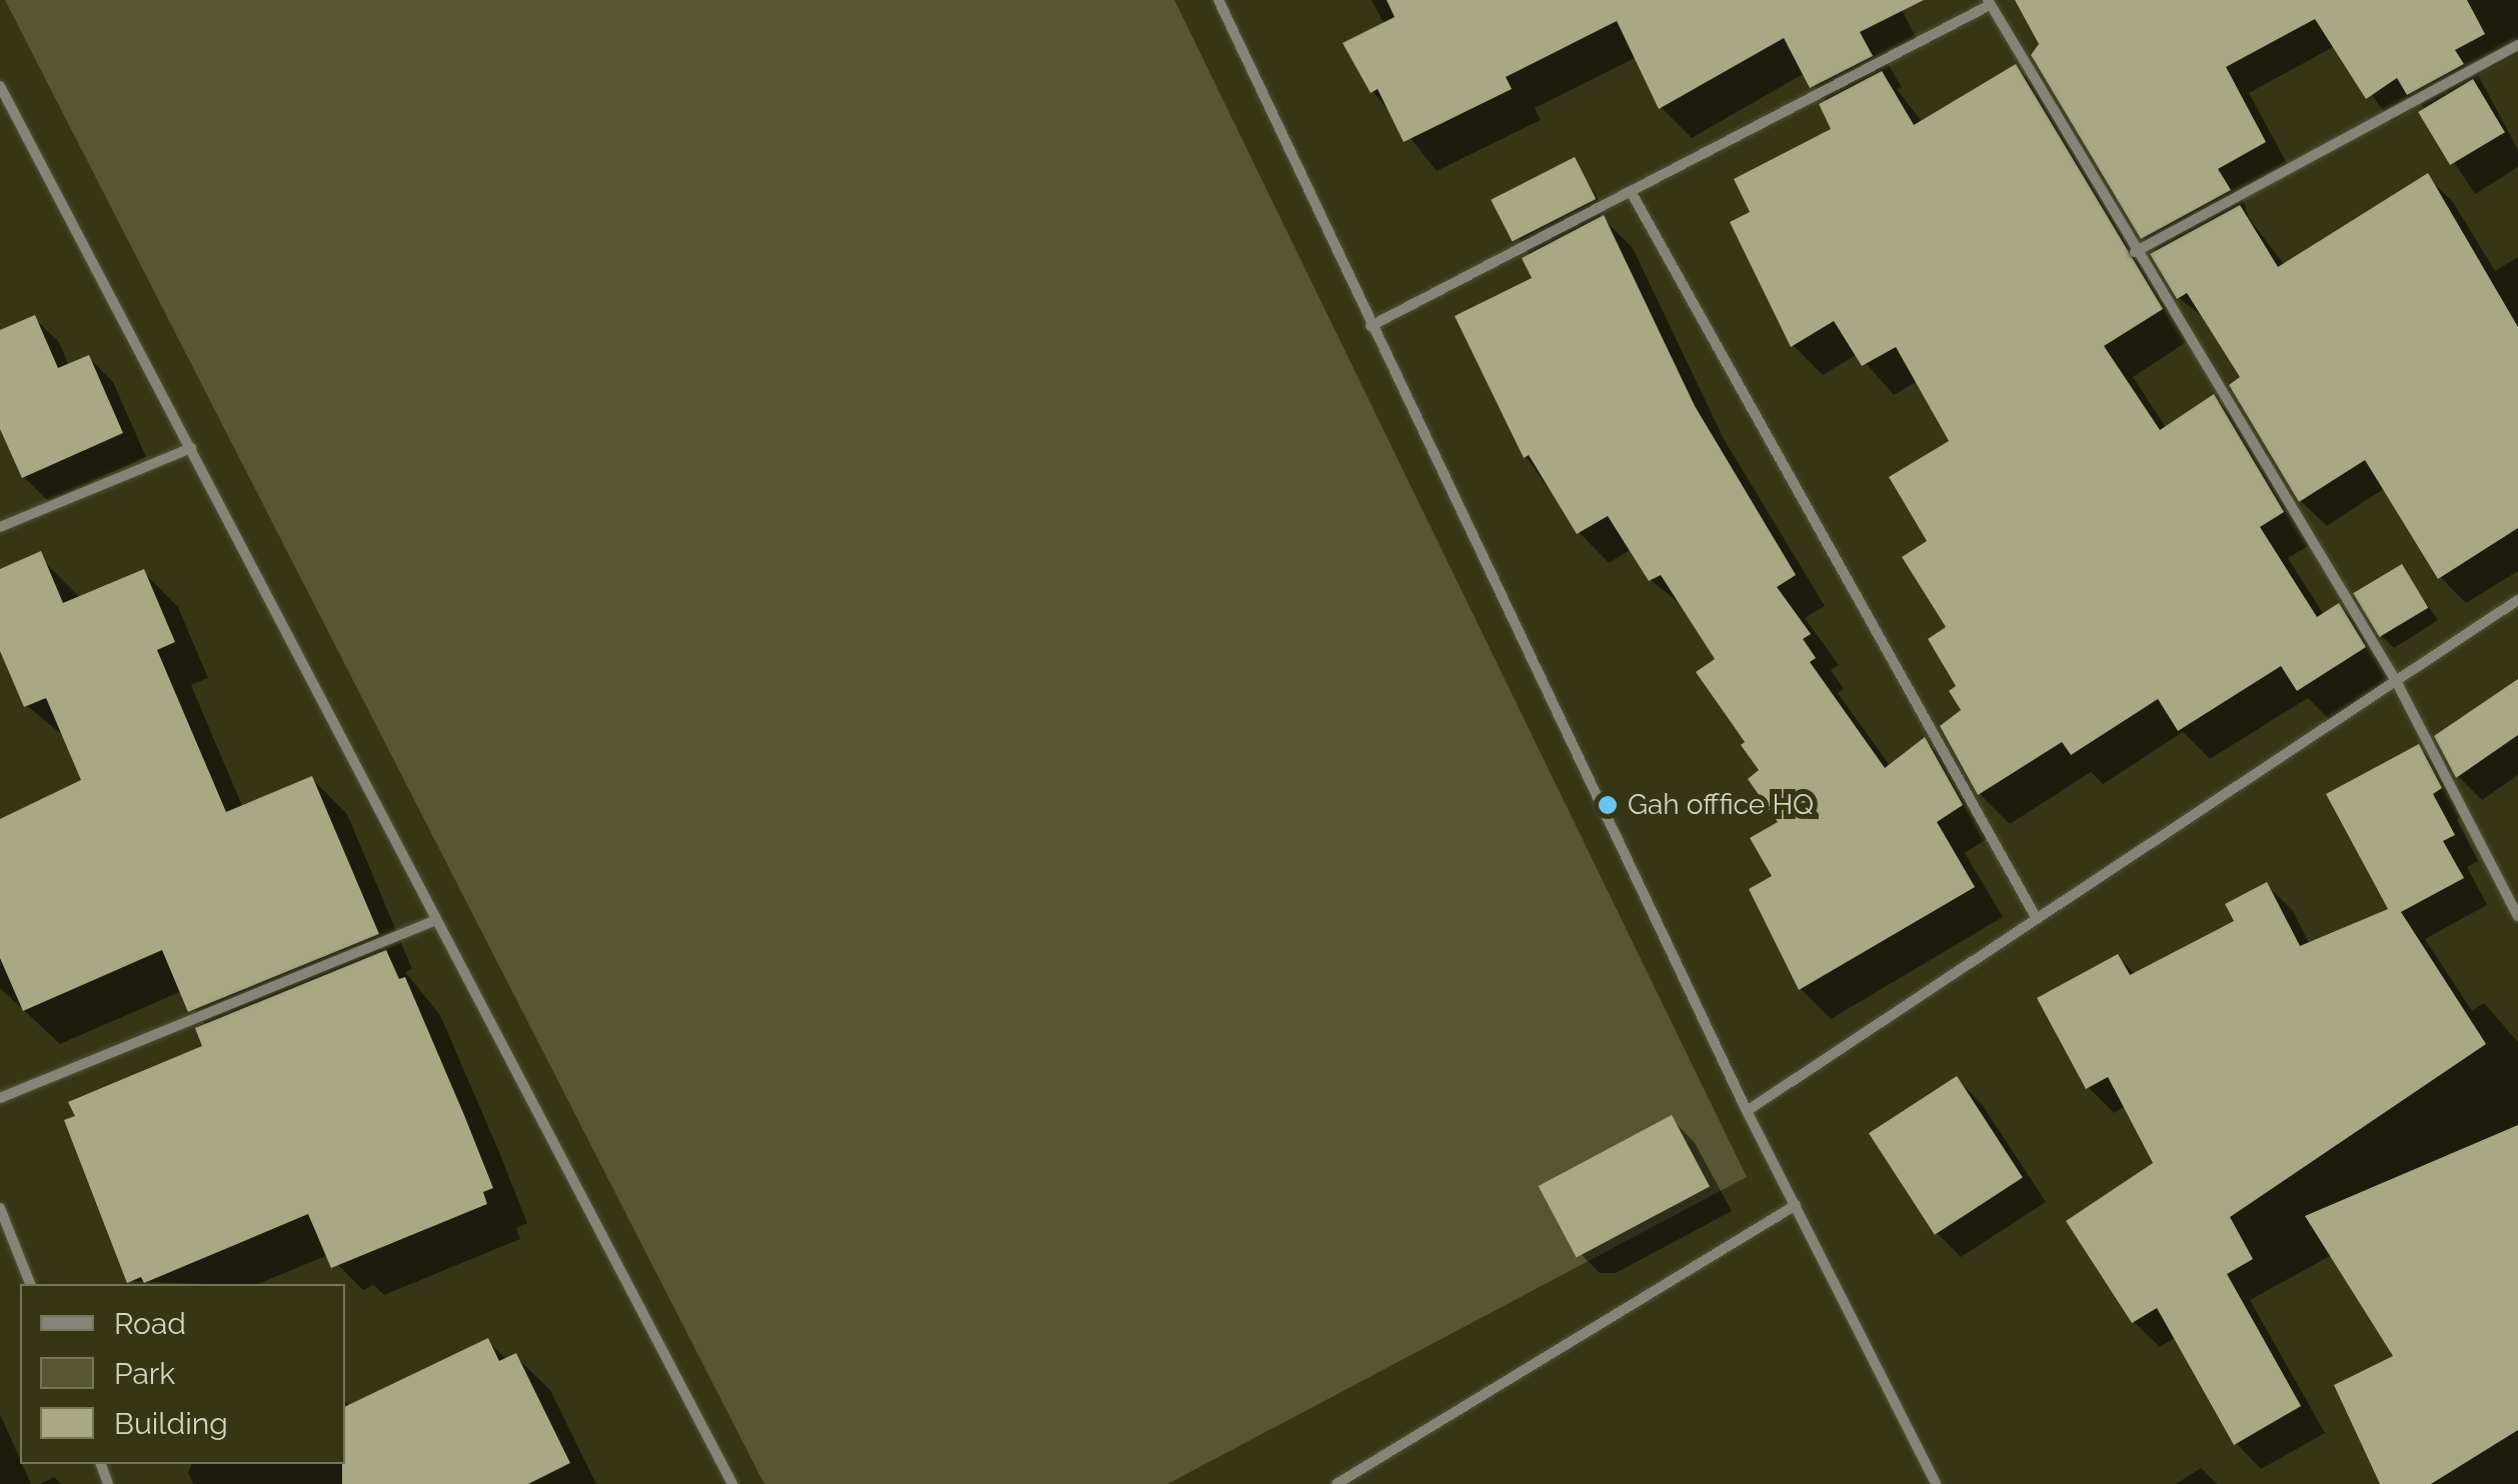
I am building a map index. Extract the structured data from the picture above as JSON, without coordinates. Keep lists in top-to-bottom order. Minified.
{"places":["Gah offfice HQ"],"legend":["Road","Park","Building"]}
